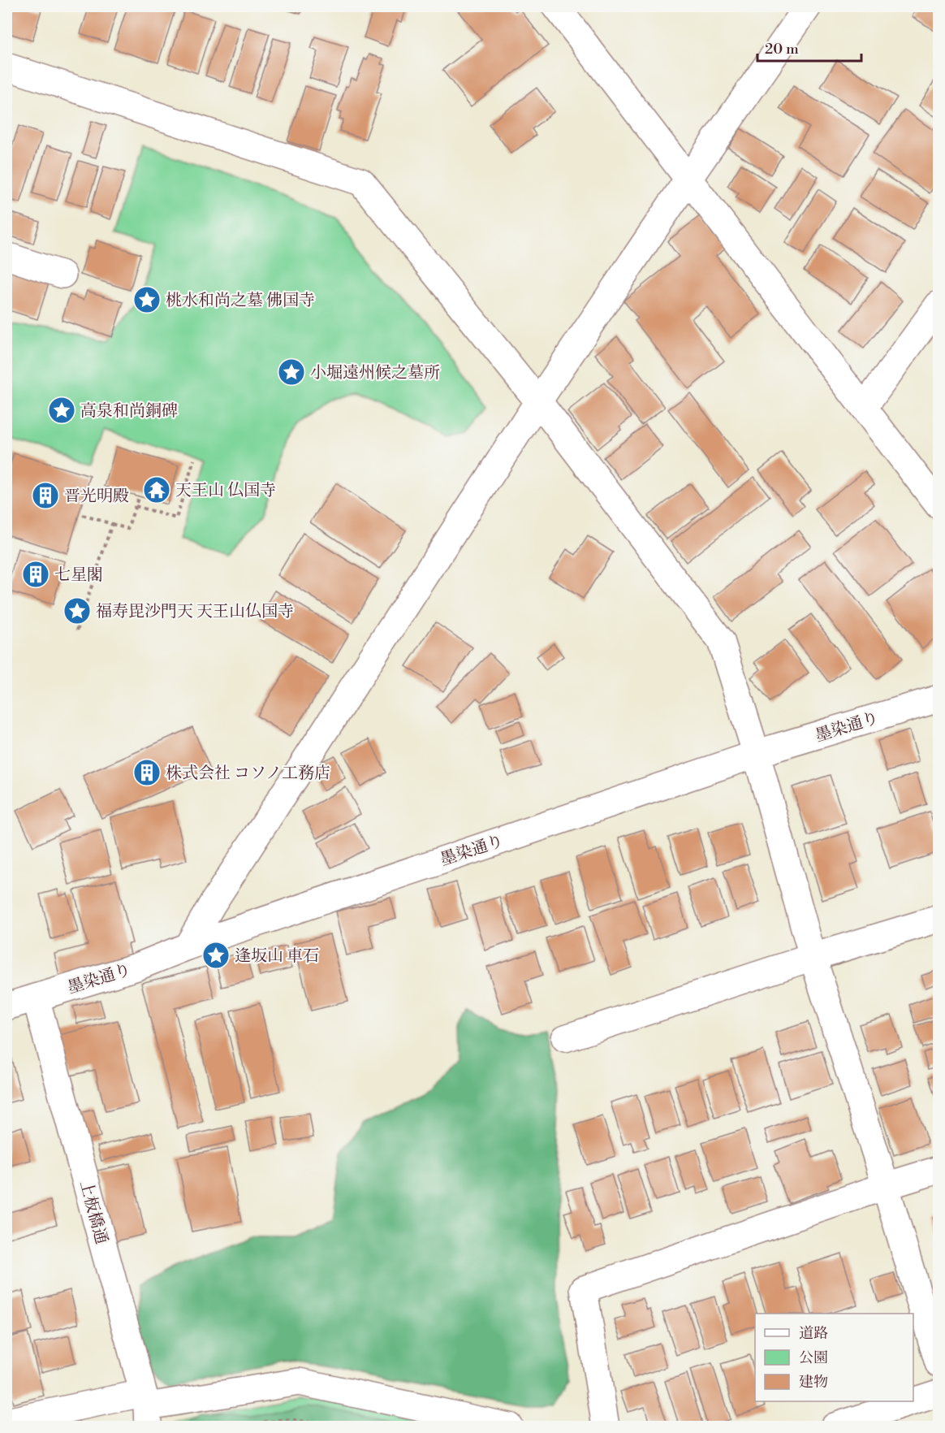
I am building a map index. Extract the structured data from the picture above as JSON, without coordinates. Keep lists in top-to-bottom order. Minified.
{"streets":{"street":["墨染通り","上板橋通"]},"crossings":[["墨染通り","上板橋通"]],"places":{"place":["桃水和尚之墓 佛国寺","小堀遠州候之墓所","高泉和尚銅碑","福寿毘沙門天 天王山仏国寺","逢坂山 車石"],"temple":["天王山 仏国寺"],"building":["晋光明殿","七星閣","株式会社 コソノ工務店"]},"legend":["道路","公園","建物"],"scale_bar":"20 m"}
